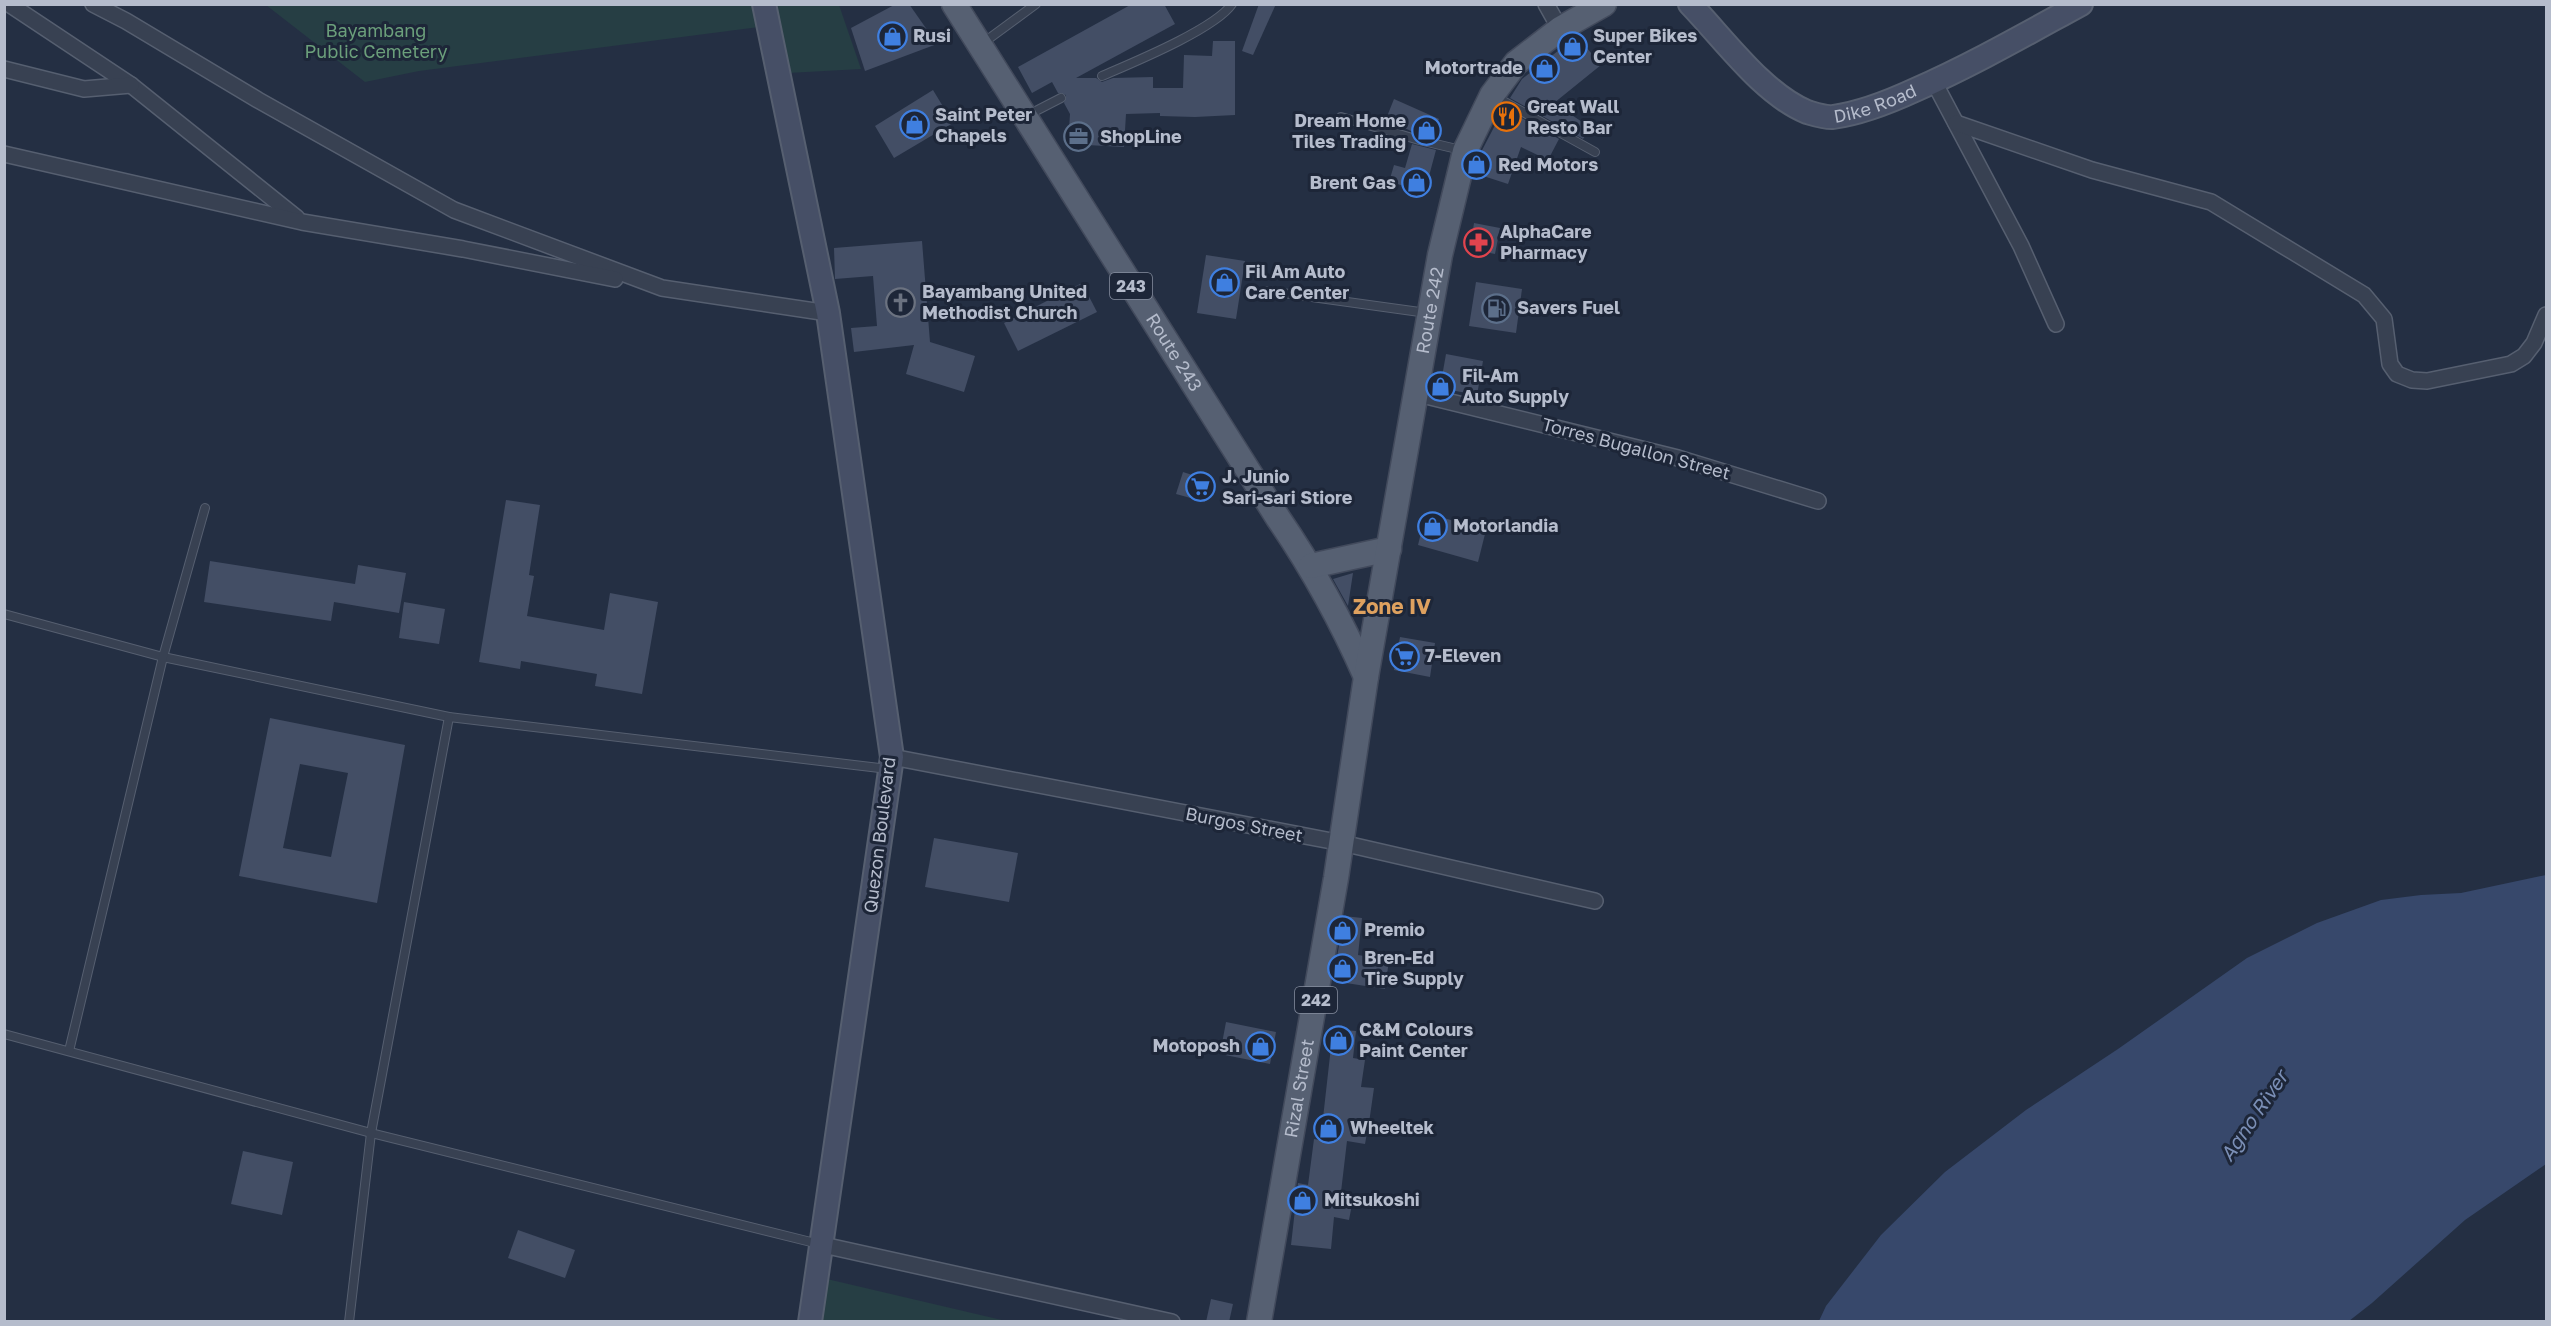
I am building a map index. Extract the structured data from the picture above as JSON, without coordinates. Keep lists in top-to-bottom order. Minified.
{"streets":{"main road":["243","Route 242","Route 243","242","Rizal Street"],"street":["Dike Road","Torres Bugallon Street","Burgos Street","Quezon Boulevard"]},"crossings":[["Route 242","Route 243"],["Route 242","Torres Bugallon Street"],["Route 242","Rizal Street"],["Route 243","Rizal Street"],["Burgos Street","Quezon Boulevard"],["Burgos Street","Rizal Street"]],"districts":["Zone IV"],"water":["Agno River"],"parks":["Bayambang Public Cemetery"],"places":{"shop":["Rusi","Super Bikes Center","Motortrade","Saint Peter Chapels","Dream Home Tiles Trading","Red Motors","Brent Gas","Fil Am Auto Care Center","Fil-Am Auto Supply","Motorlandia","Premio","Bren-Ed Tire Supply","C&M Colours Paint Center","Motoposh","Wheeltek","Mitsukoshi"],"restaurant":["Great Wall Resto Bar"],"office":["ShopLine"],"pharmacy":["AlphaCare Pharmacy"],"church":["Bayambang United Methodist Church"],"fuel station":["Savers Fuel"],"supermarket":["J. Junio Sari-sari Stiore","7-Eleven"]}}
